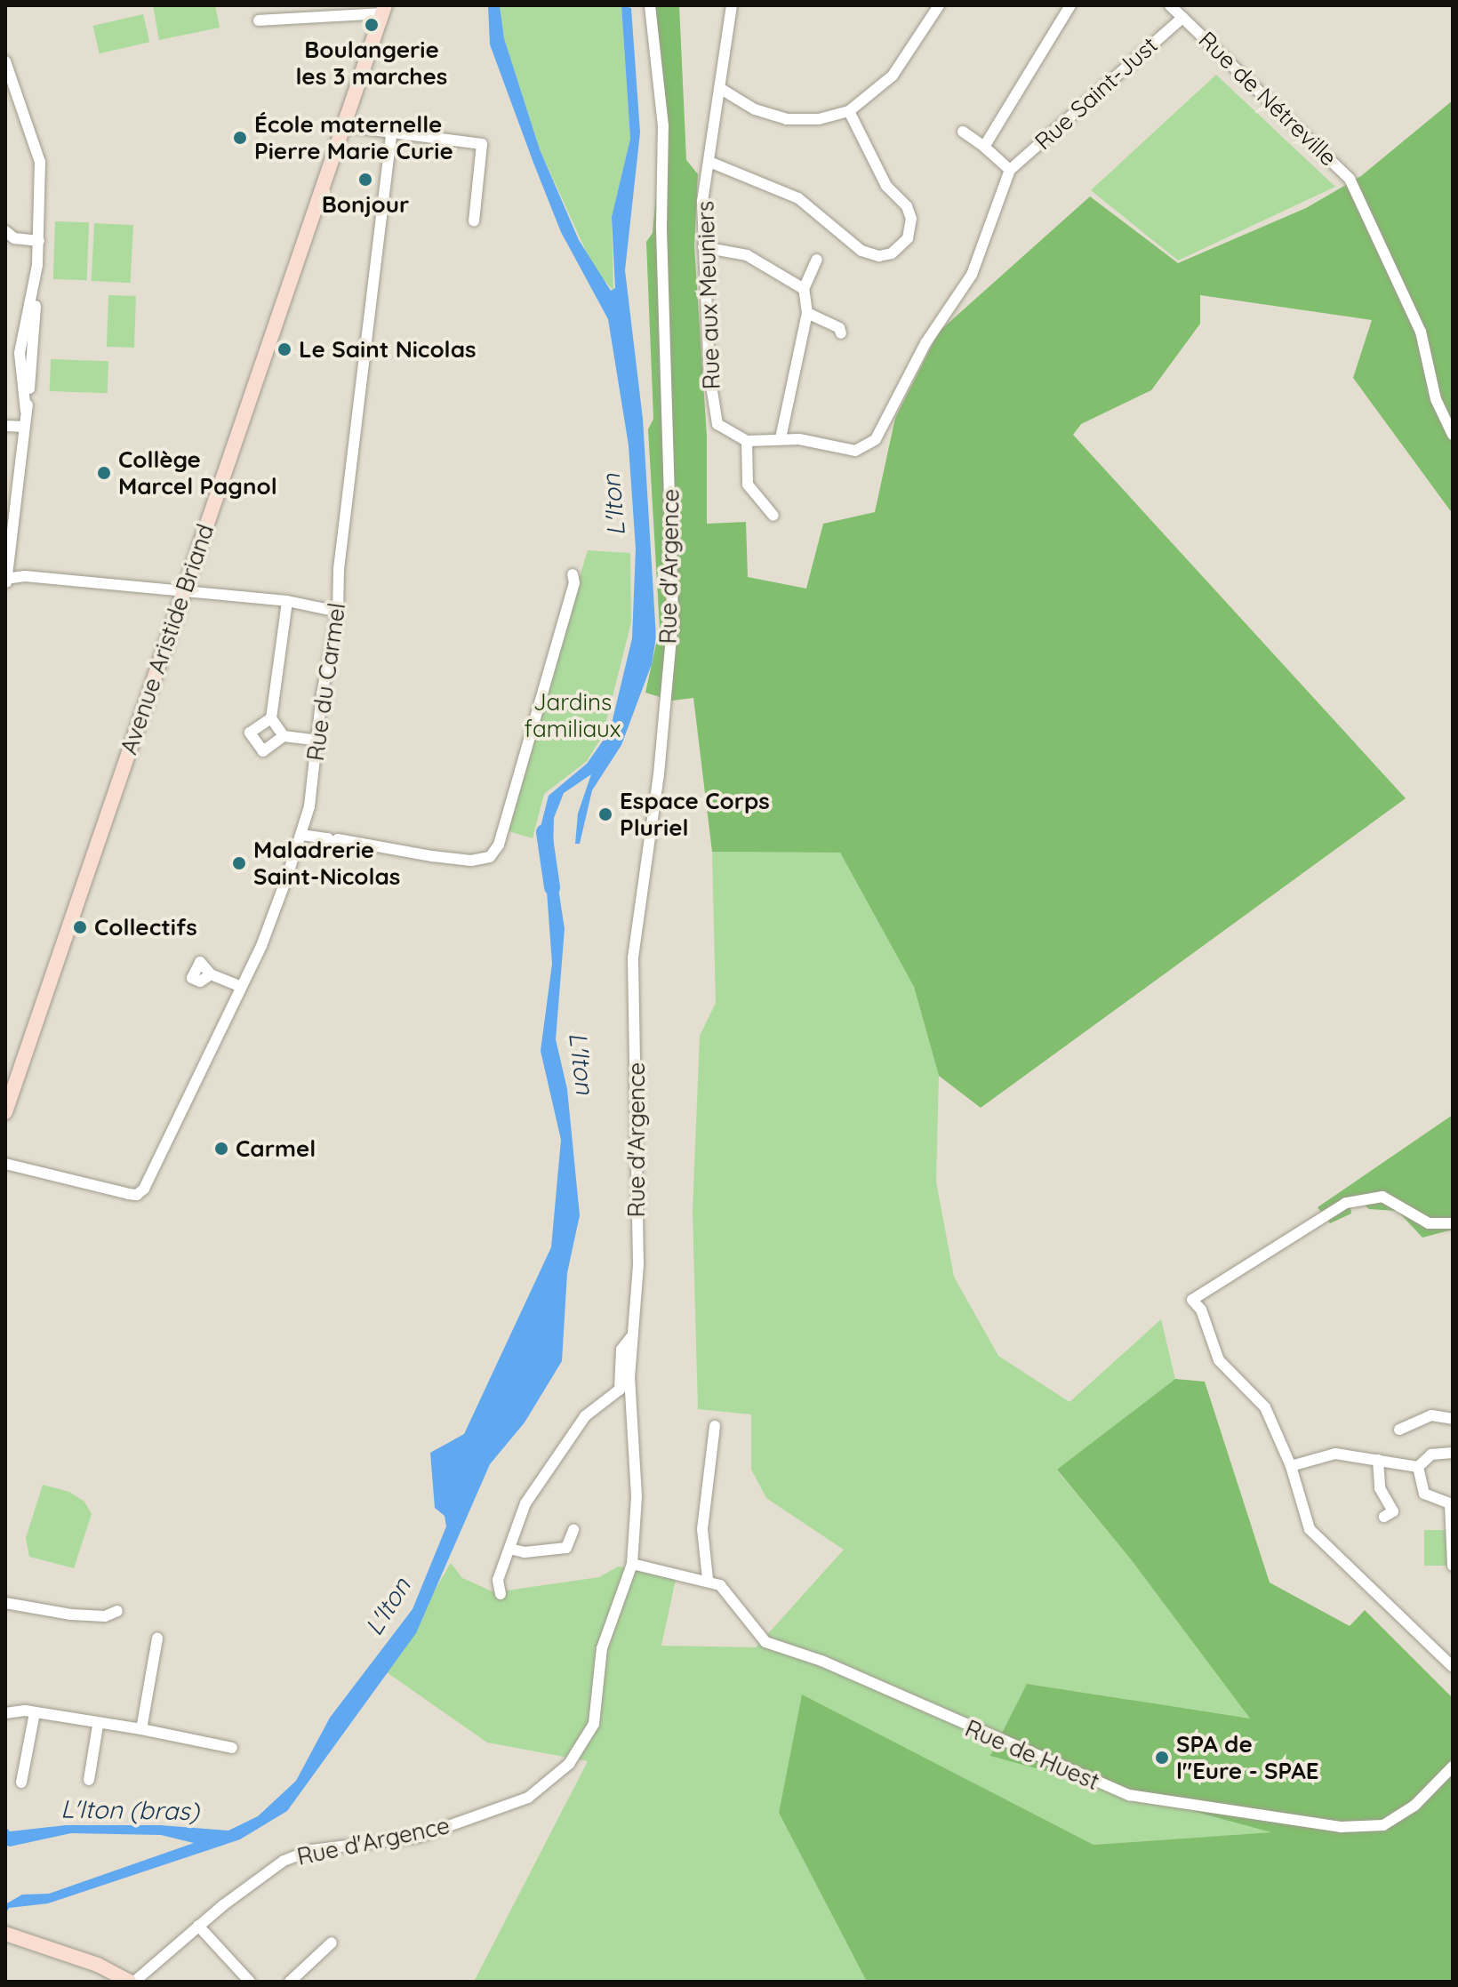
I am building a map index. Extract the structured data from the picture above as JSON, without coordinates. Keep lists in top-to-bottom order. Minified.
{"streets":{"main road":["Avenue Aristide Briand"],"street":["Rue Saint-Just","Rue de Nétreville","Rue aux Meuniers","Rue d'Argence","Rue du Carmel","Rue de Huest"]},"crossings":[["Rue Saint-Just","Rue de Nétreville"],["Rue d'Argence","Rue de Huest"]],"water":["L'Iton","L'Iton (bras)"],"parks":["Jardins familiaux"],"places":["Boulangerie les 3 marches","École maternelle Pierre Marie Curie","Bonjour","Le Saint Nicolas","Collège Marcel Pagnol","Espace Corps Pluriel","Maladrerie Saint-Nicolas","Collectifs","Carmel","SPA de l\"Eure - SPAE"]}
